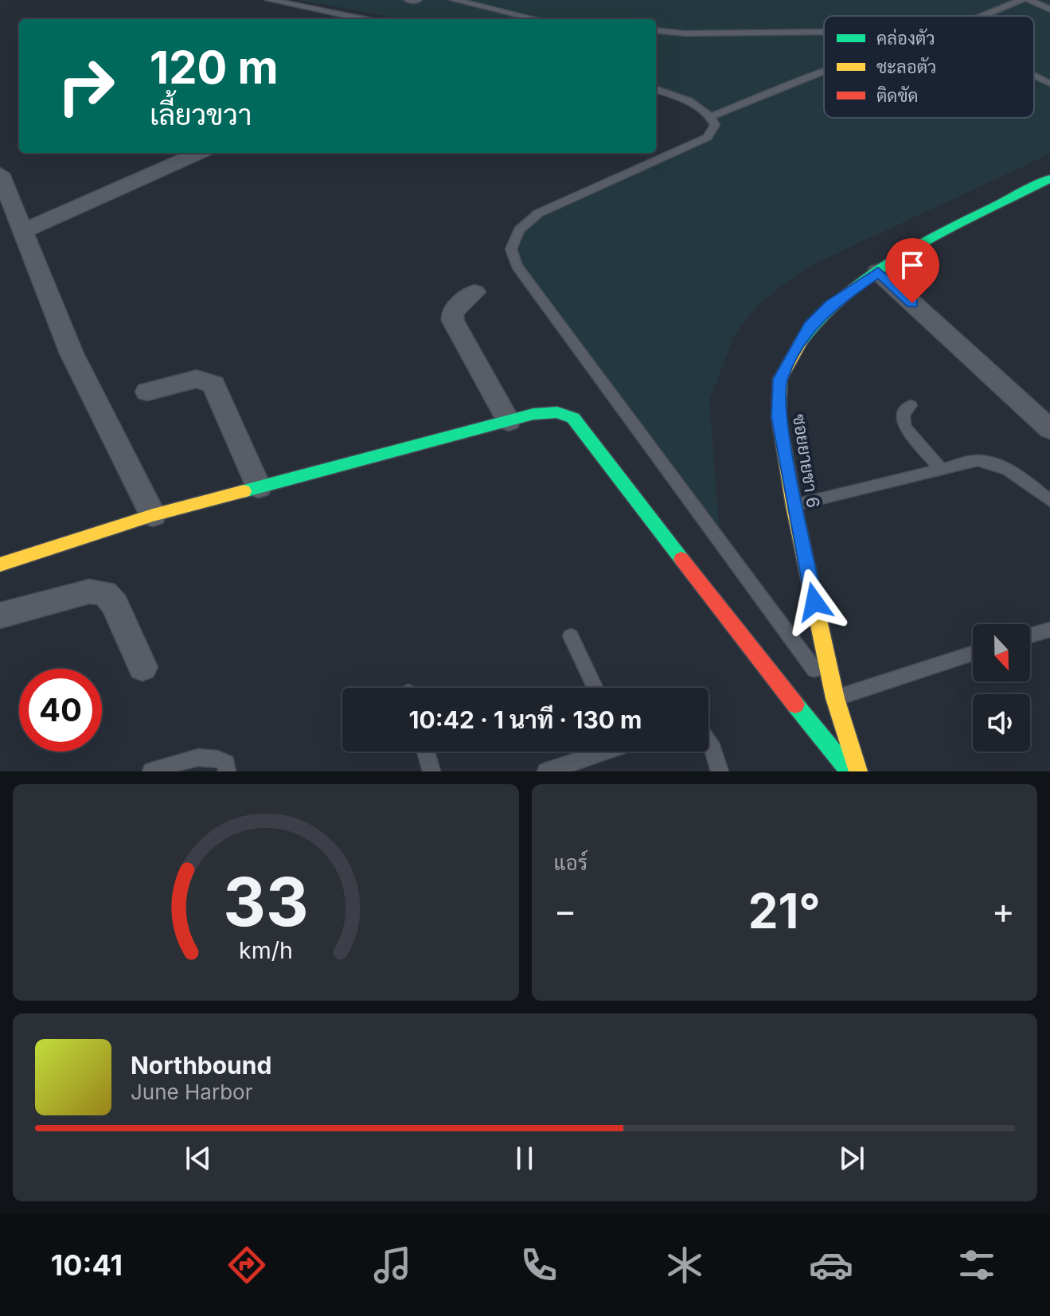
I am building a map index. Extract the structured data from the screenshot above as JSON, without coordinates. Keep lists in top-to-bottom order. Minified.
{"streets":{"street":["ซอยยายชา 6"]},"legend":["คล่องตัว","ชะลอตัว","ติดขัด"],"north":"bottom","page":{"turn":["120 m","เลี้ยวขวา"],"limit":"40","trip":"10:42 · 1 นาที · 130 m","tile":"แอร์","heat":["−","21°","+"],"song":["Northbound","June Harbor"],"tabs":"10:41","gauge":["33","km/h"]}}
